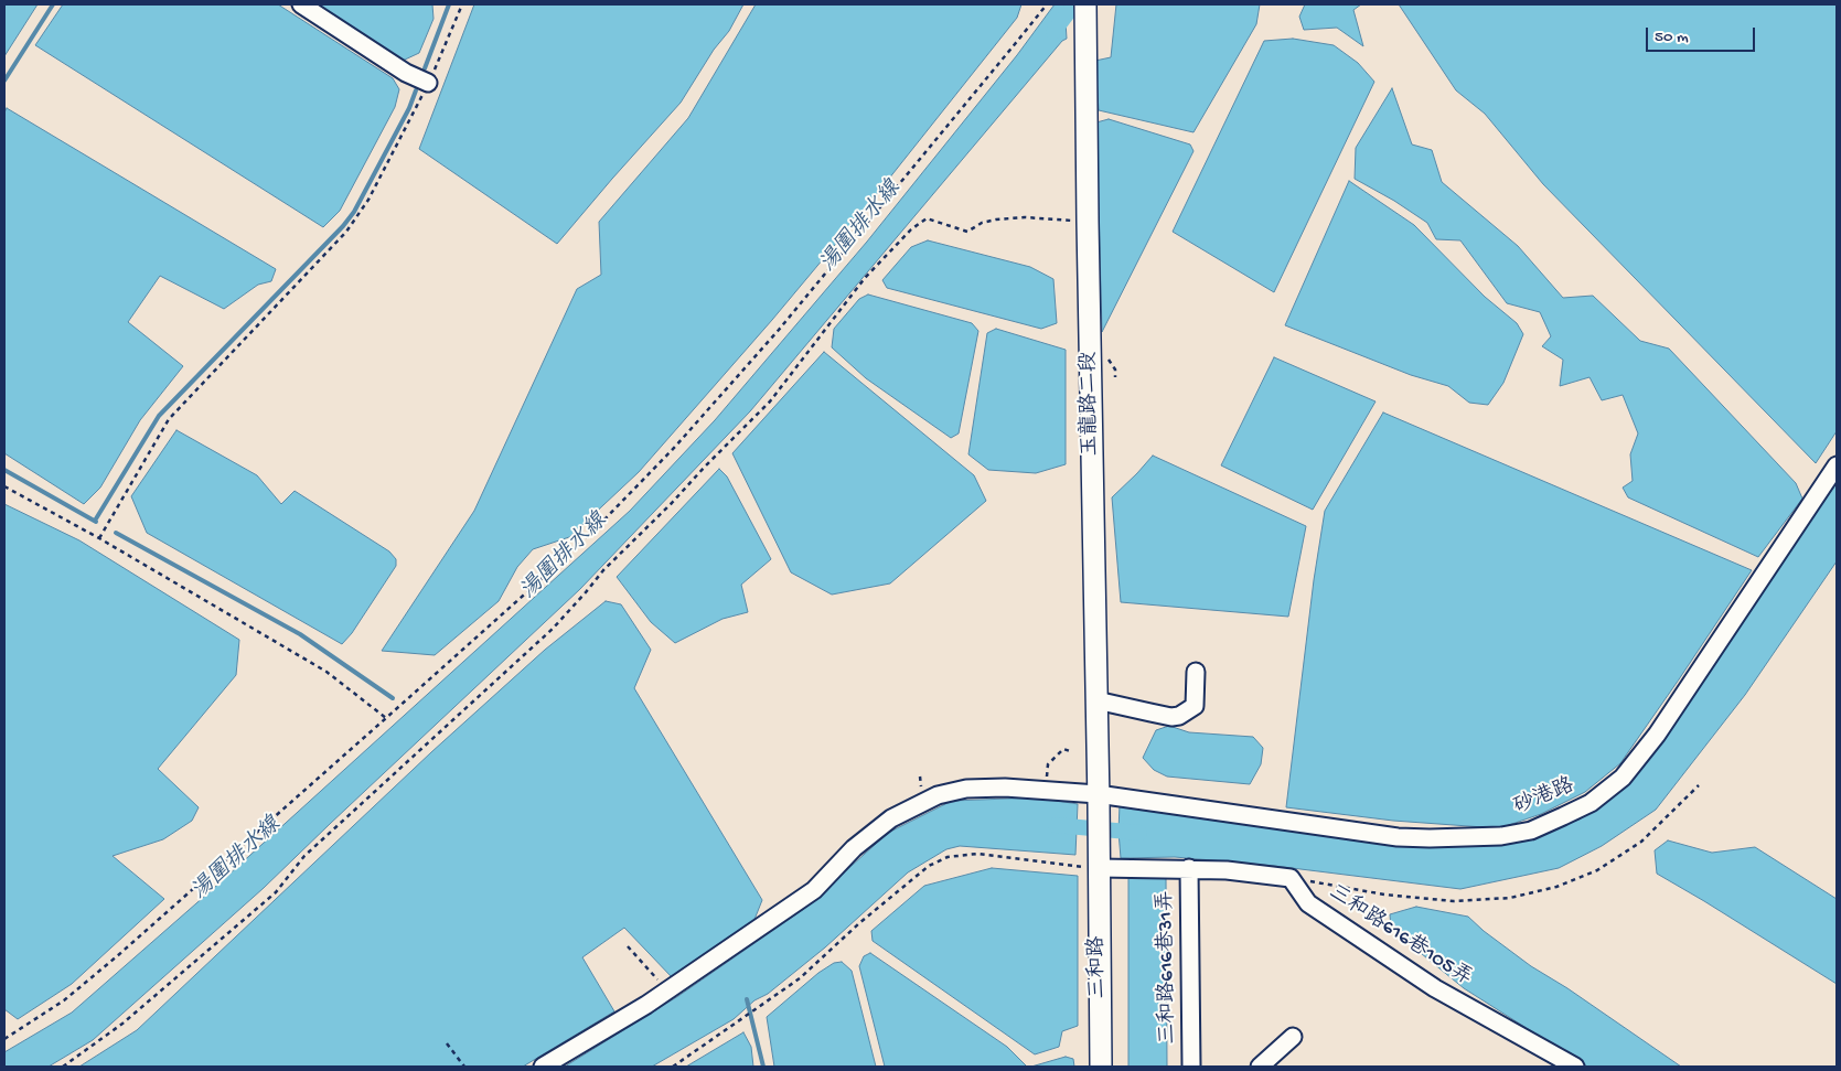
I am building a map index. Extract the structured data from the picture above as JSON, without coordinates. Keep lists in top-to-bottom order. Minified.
{"streets":{"main road":["玉龍路二段","三和路"],"street":["砂港路","三和路616巷105弄","三和路616巷31弄"]},"crossings":[["玉龍路二段","砂港路"],["玉龍路二段","三和路"],["砂港路","三和路"]],"water":["湯圍排水線"],"scale_bar":"50 m"}
